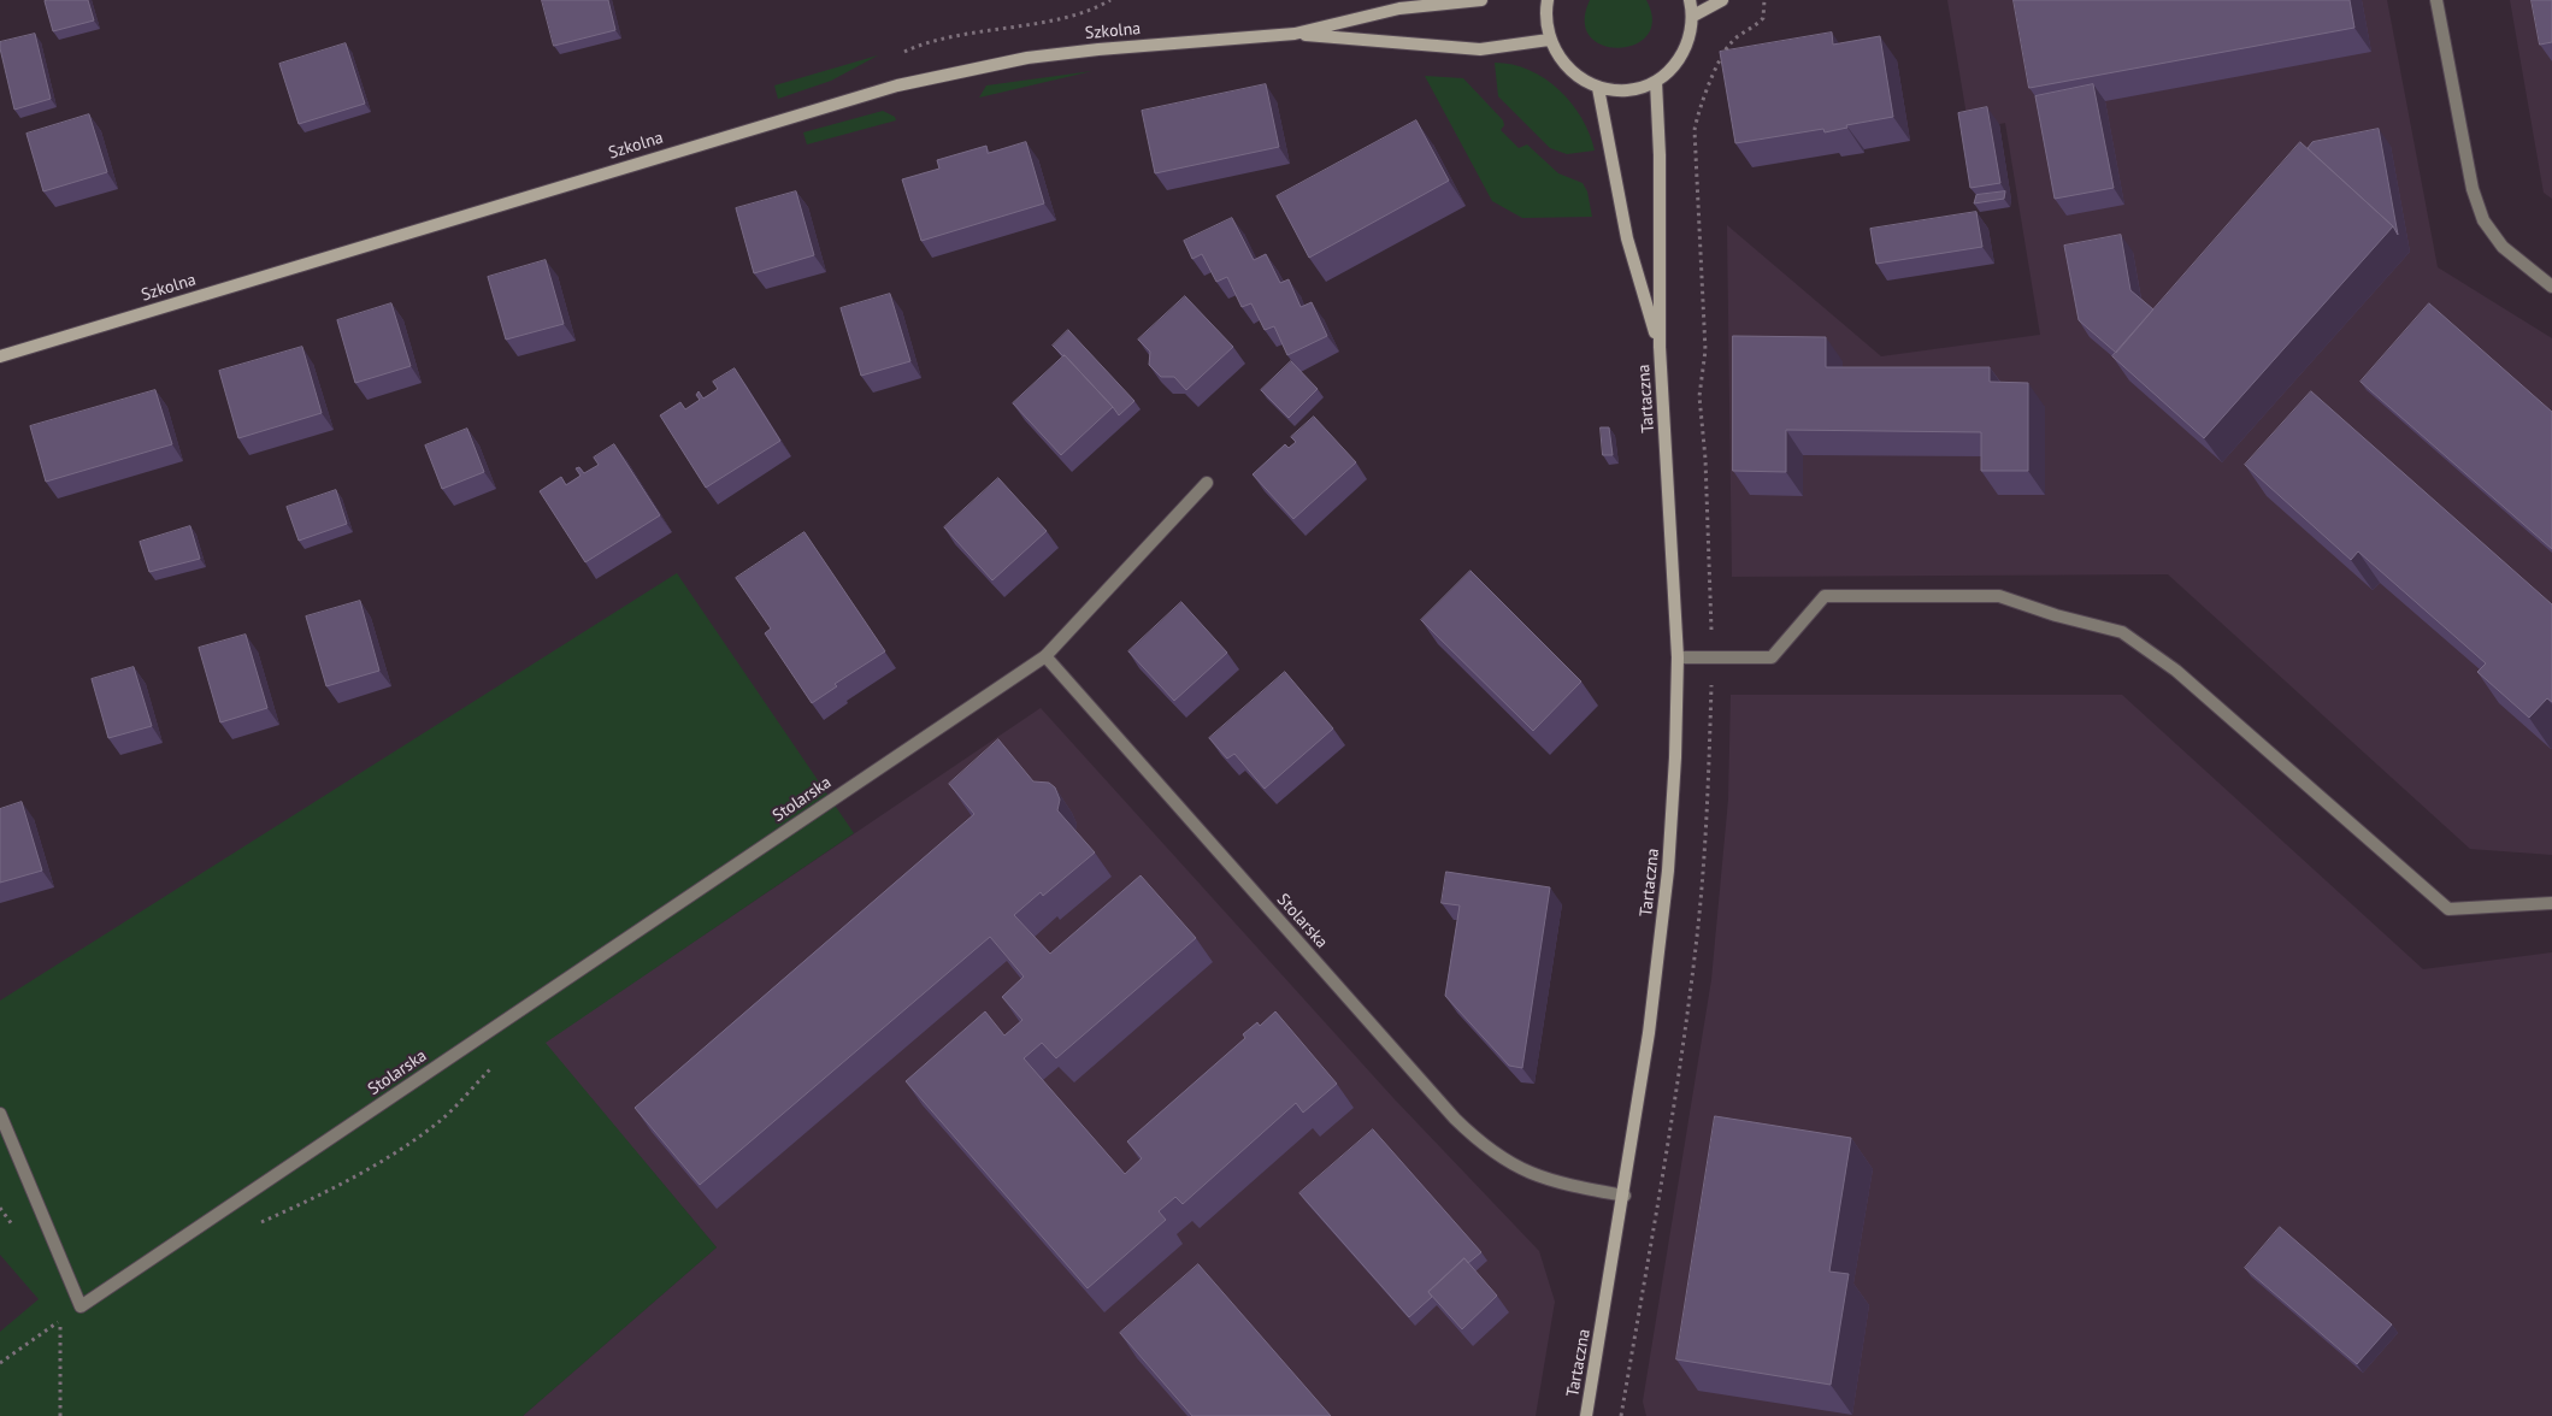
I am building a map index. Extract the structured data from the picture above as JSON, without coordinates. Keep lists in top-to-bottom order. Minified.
{"streets":{"street":["Szkolna","Tartaczna","Stolarska"]},"crossings":[["Tartaczna","Stolarska"]]}
